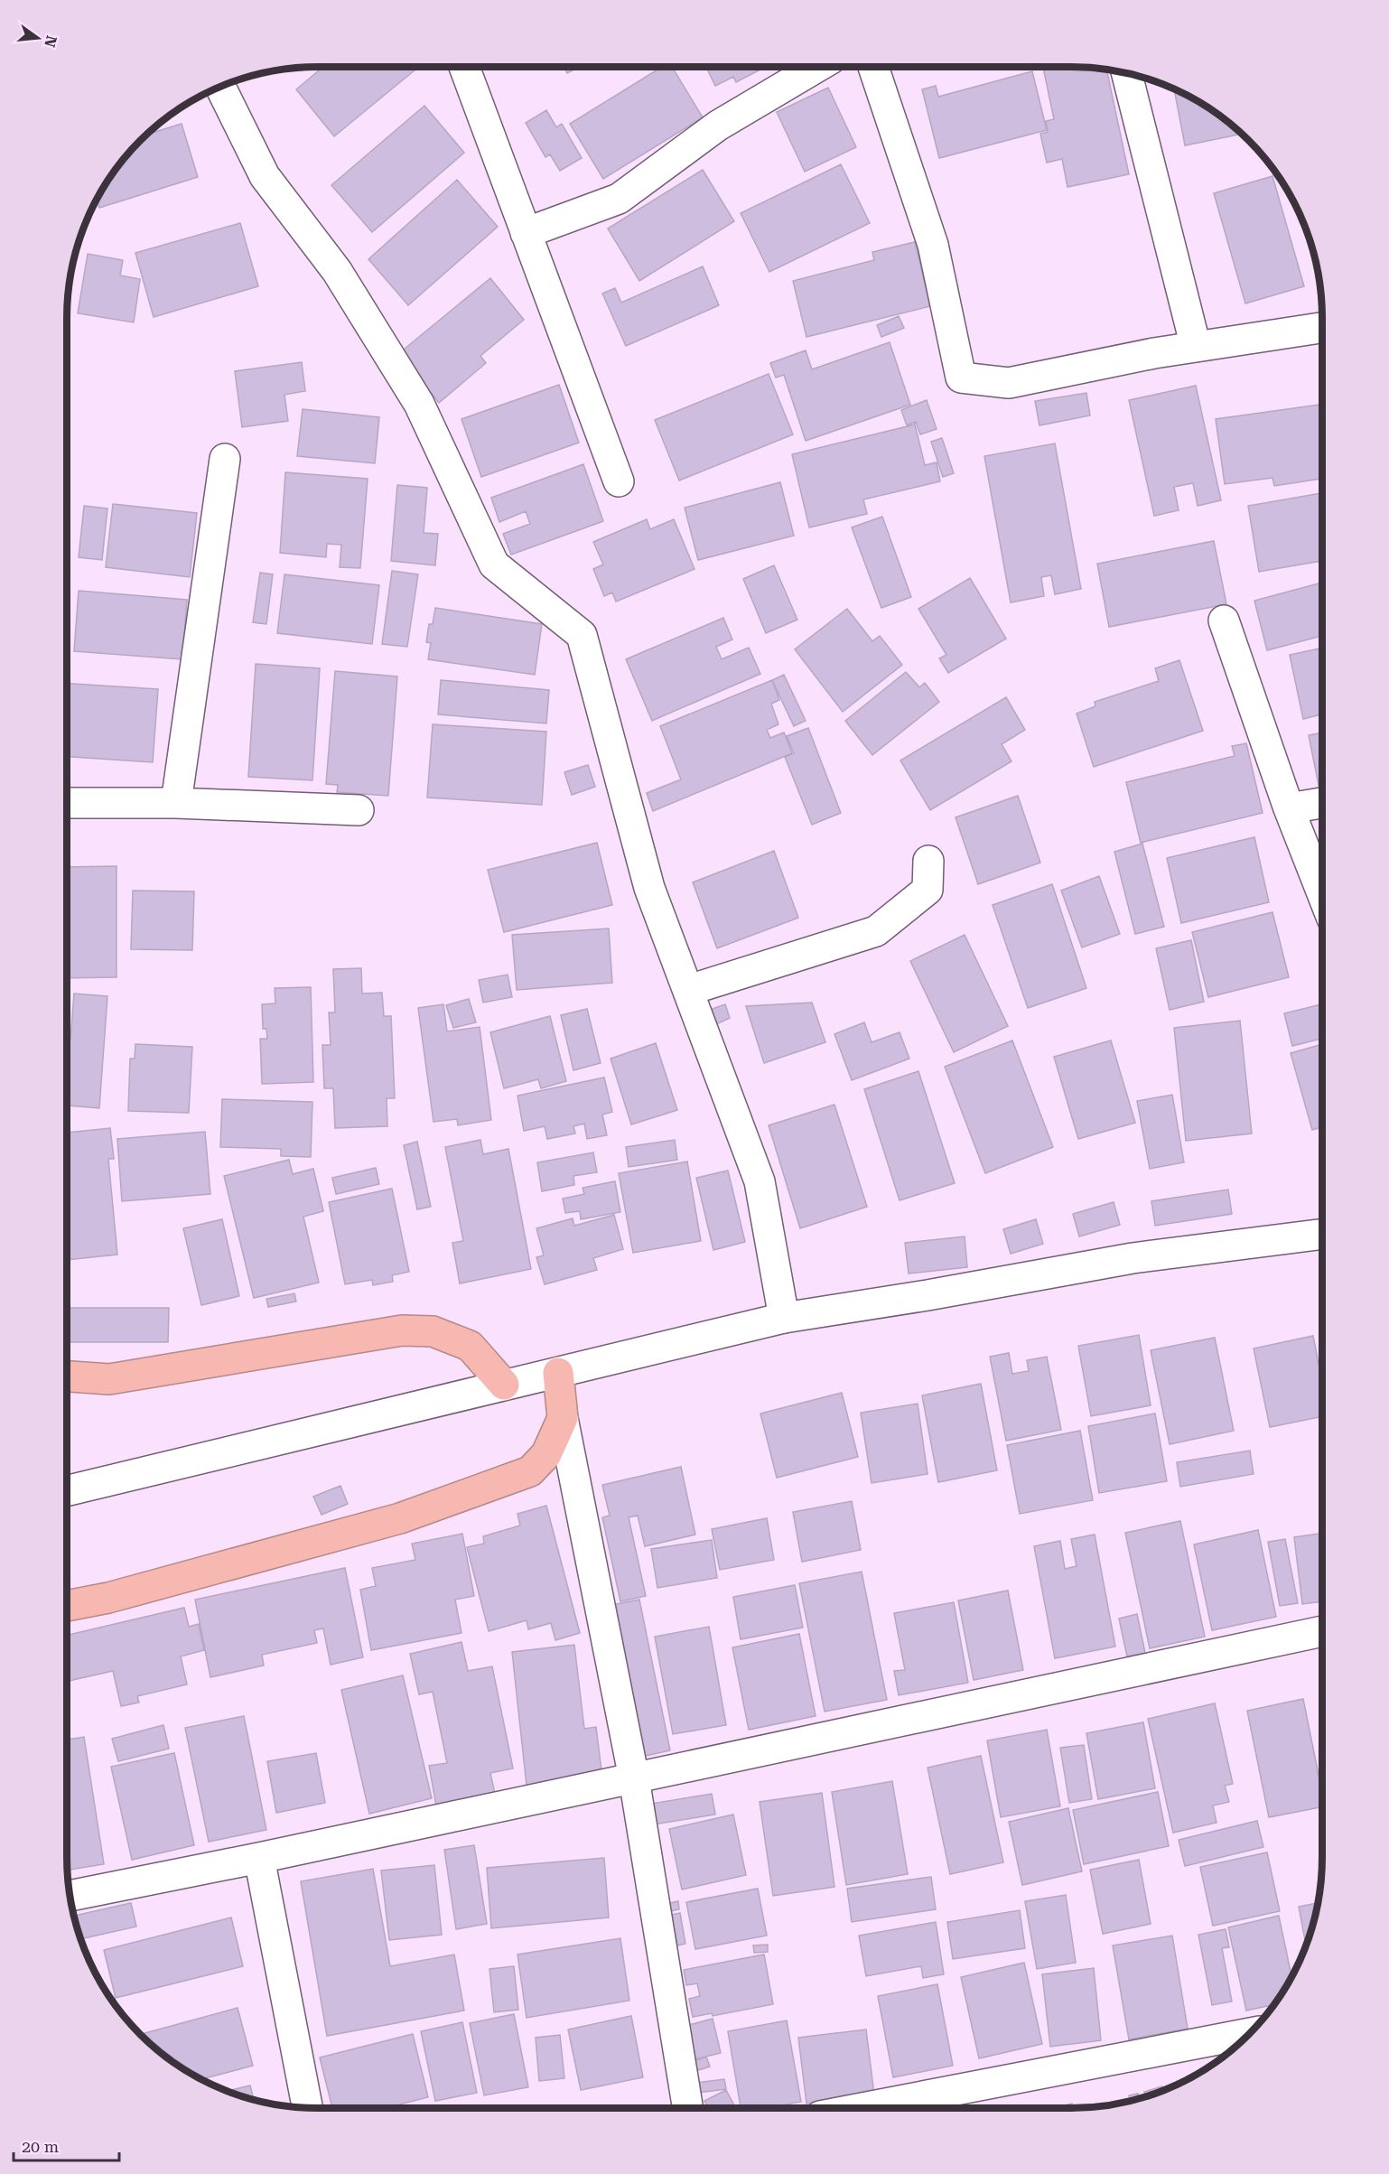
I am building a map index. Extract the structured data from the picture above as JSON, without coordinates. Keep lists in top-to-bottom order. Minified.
{"scale_bar":"20 m","north":"right"}
